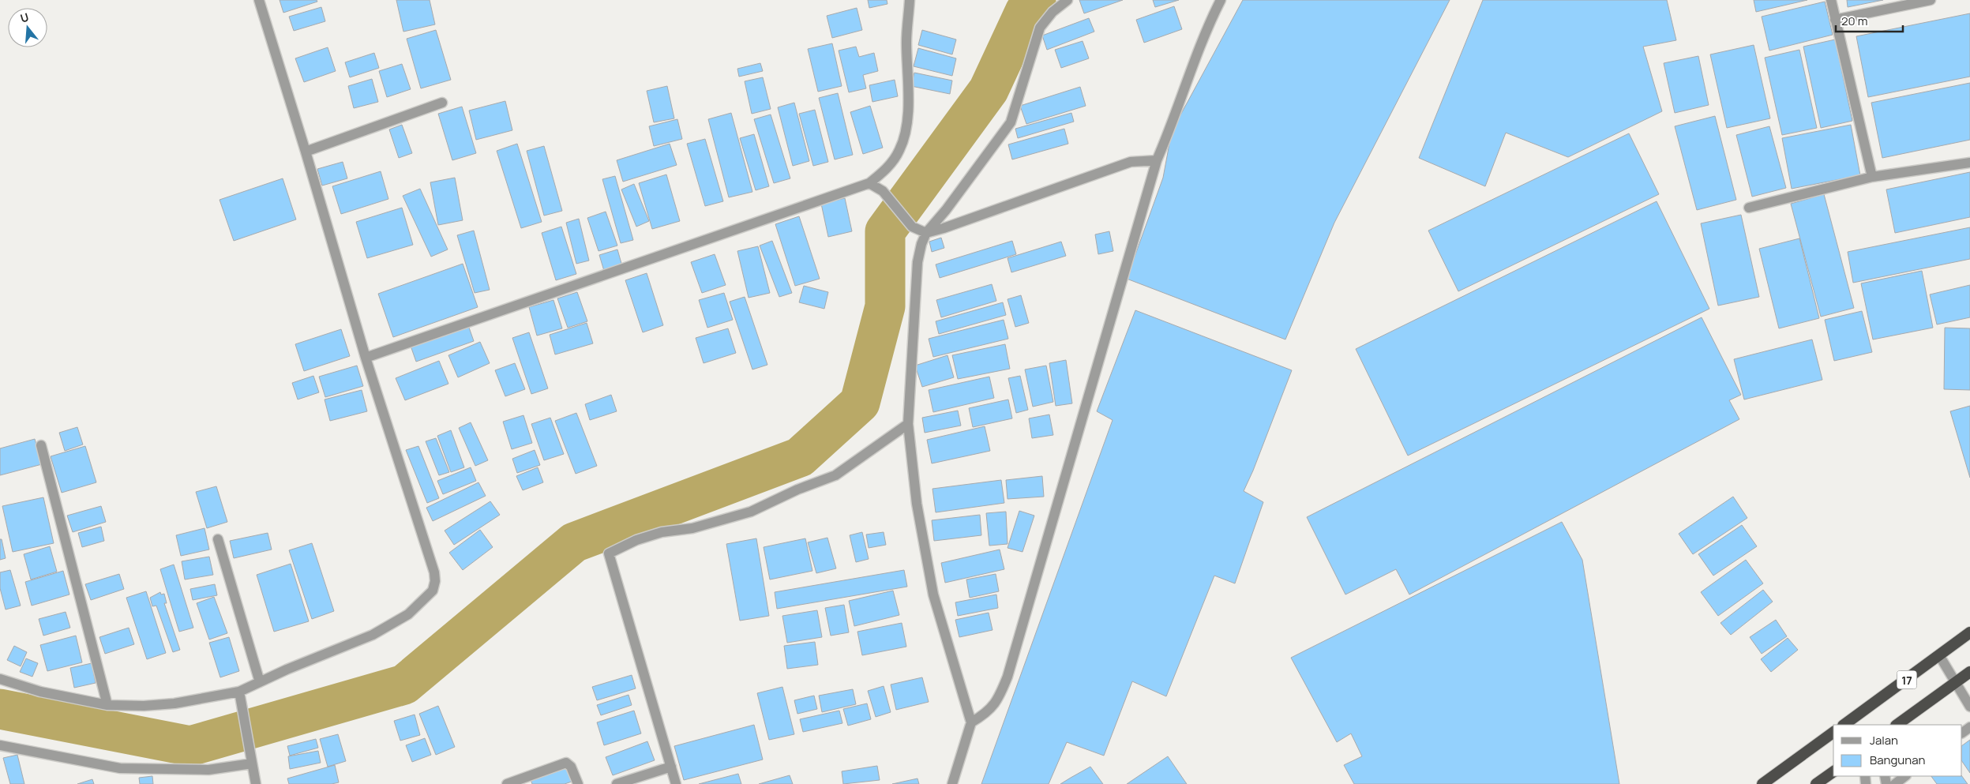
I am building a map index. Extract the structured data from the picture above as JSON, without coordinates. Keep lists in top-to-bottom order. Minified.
{"streets":{"highway":["17"]},"legend":["Jalan","Bangunan"],"scale_bar":"20 m","north":"top"}
